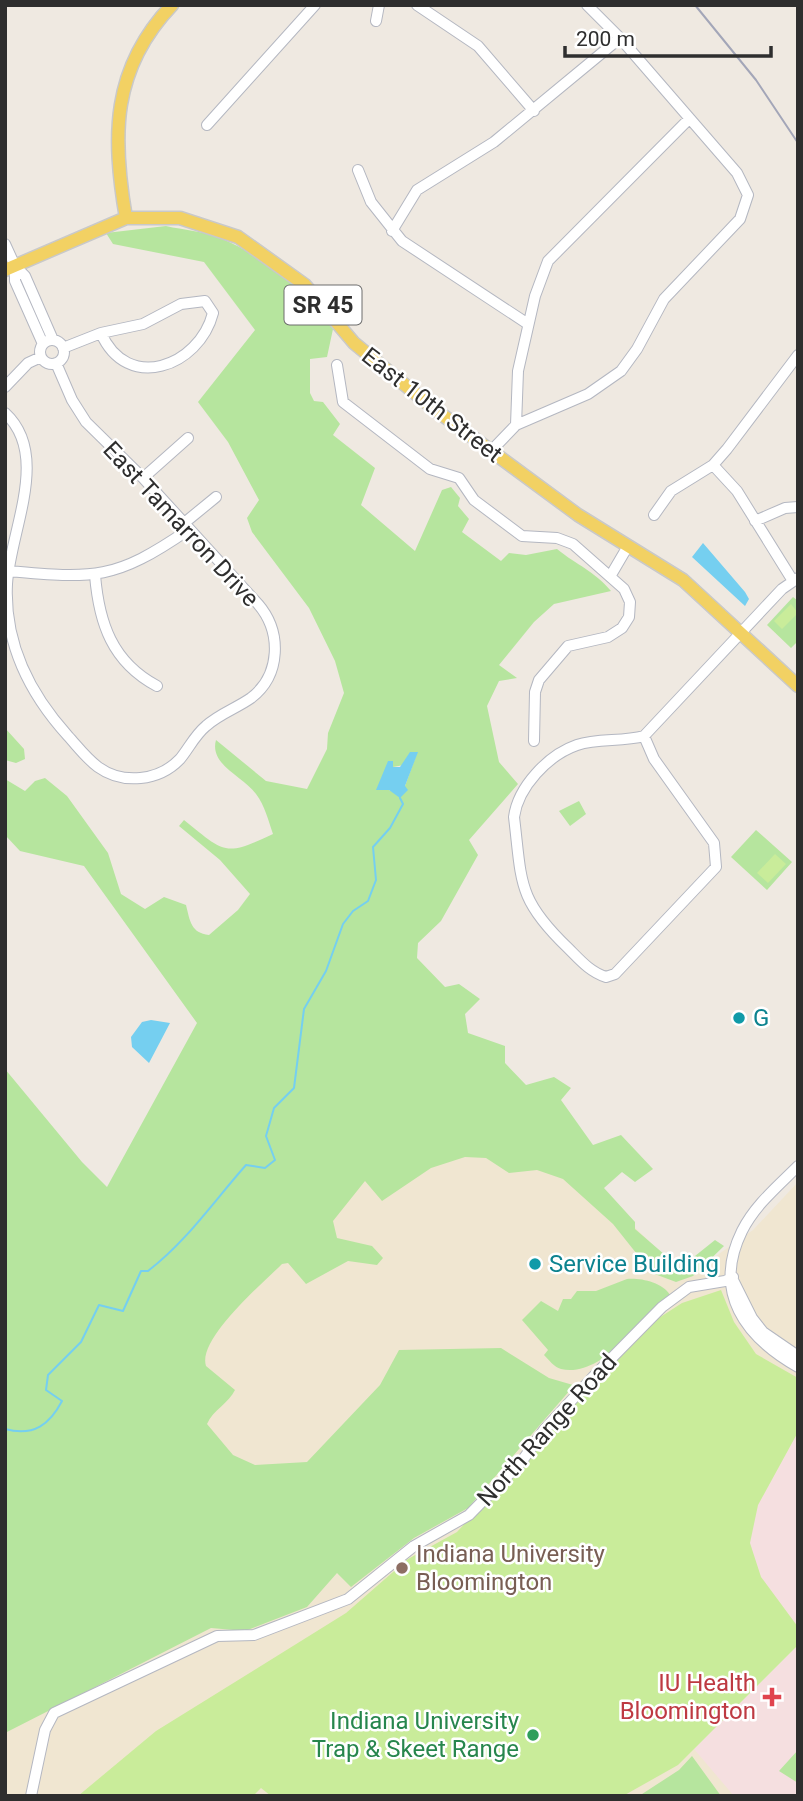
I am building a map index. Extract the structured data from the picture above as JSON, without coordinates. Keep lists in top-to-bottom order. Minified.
{"streets":{"main road":["SR 45","East 10th Street"],"street":["East Tamarron Drive","North Range Road"]},"places":{"other":["G","Service Building","Indiana University Bloomington","Indiana University Trap & Skeet Range"],"health":["IU Health Bloomington"]},"scale_bar":"200 m"}
